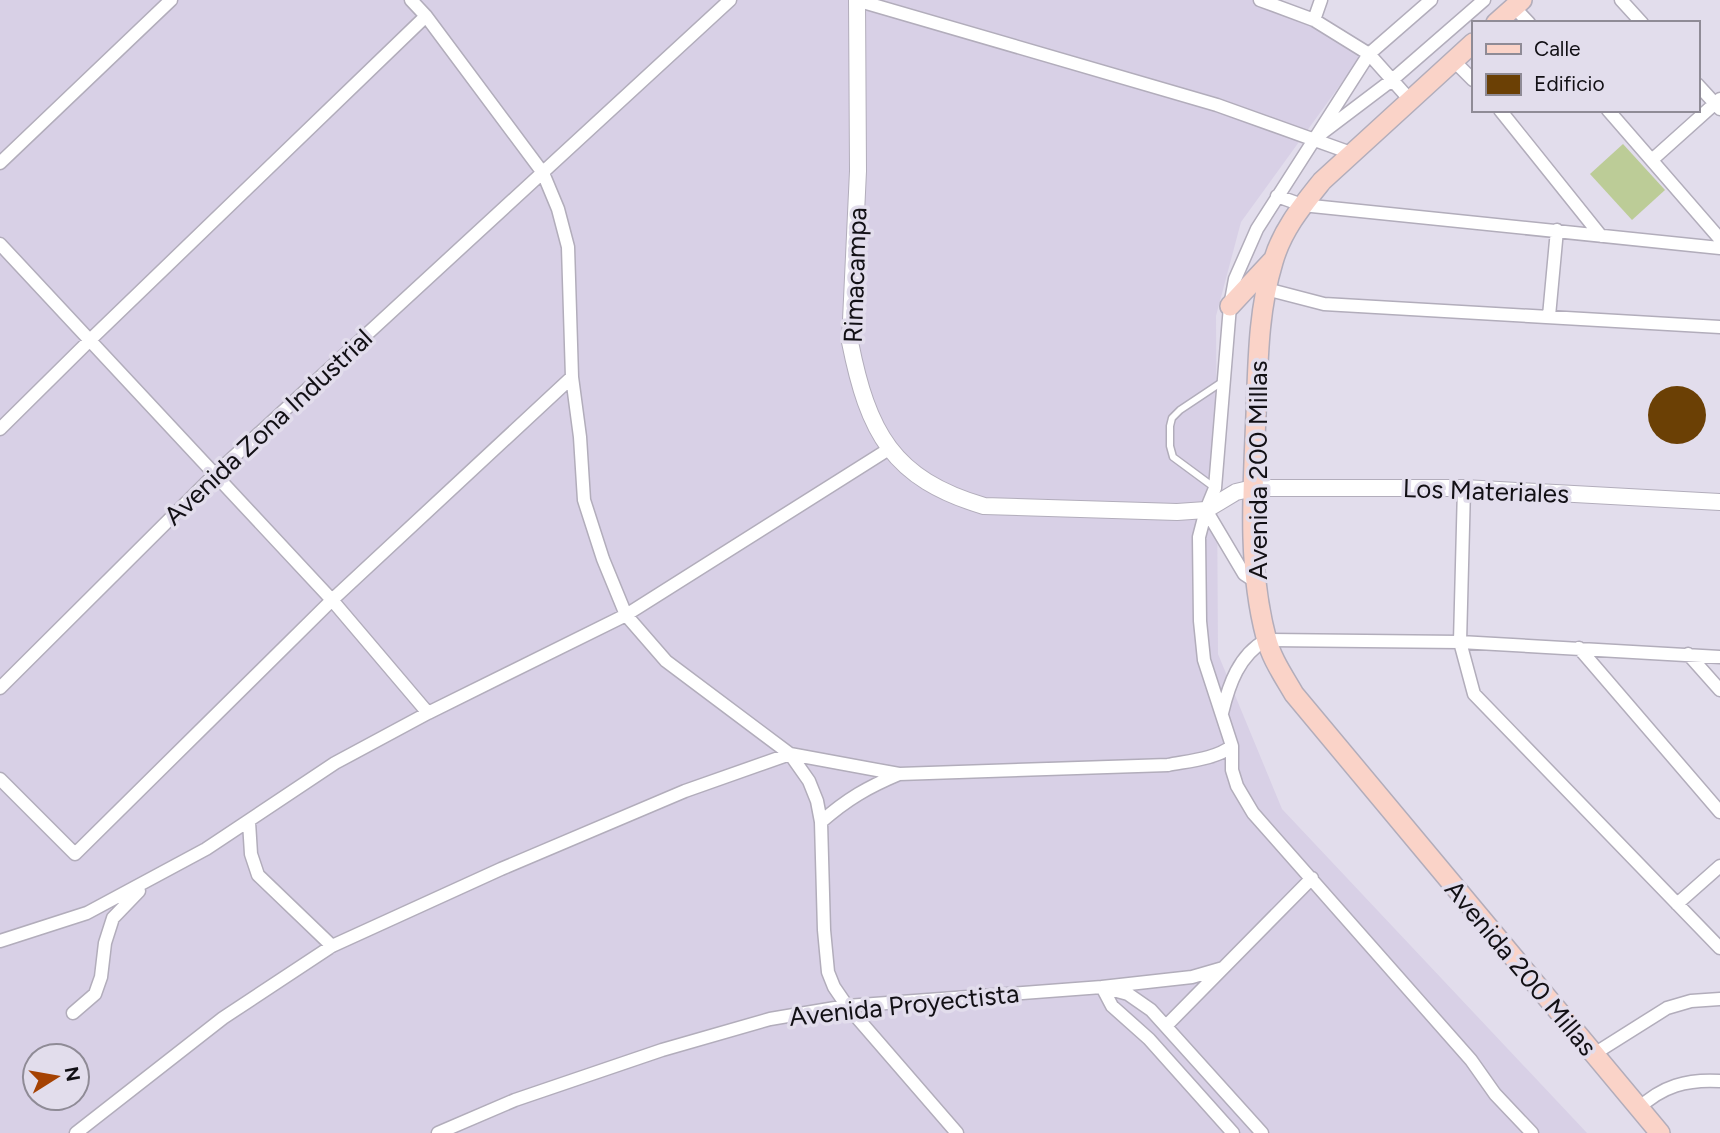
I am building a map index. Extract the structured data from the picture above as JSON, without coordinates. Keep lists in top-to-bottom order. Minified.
{"streets":{"main road":["Avenida 200 Millas"],"street":["Rimacampa","Avenida Zona Industrial","Los Materiales","Avenida Proyectista"]},"crossings":[["Rimacampa","Avenida 200 Millas"],["Rimacampa","Los Materiales"],["Avenida 200 Millas","Los Materiales"]],"legend":["Calle","Edificio"],"north":"right"}
